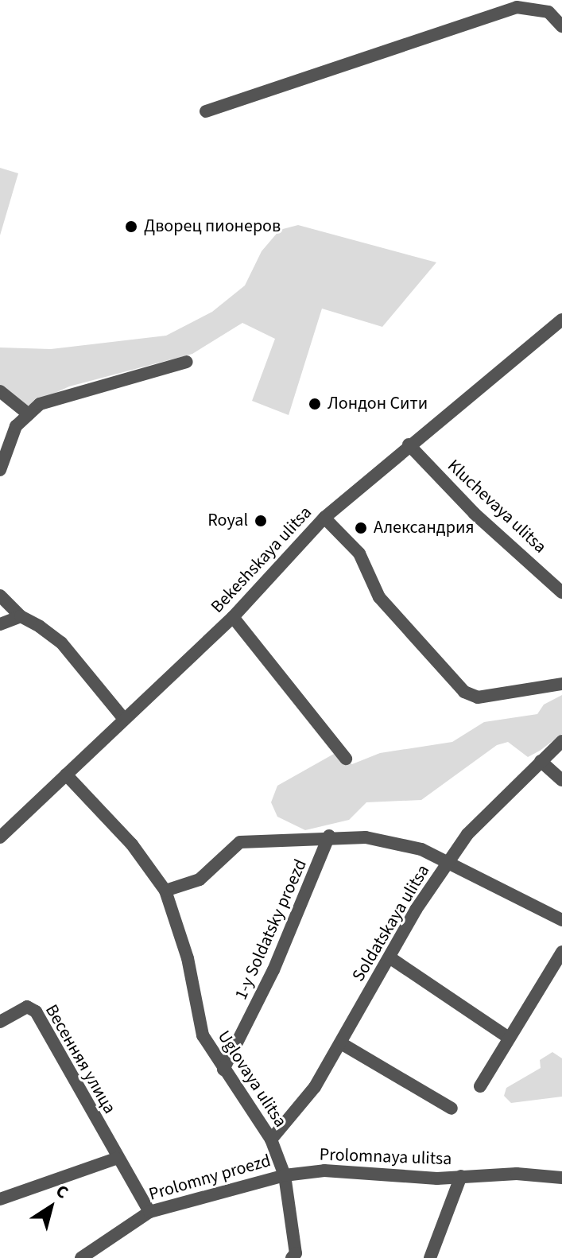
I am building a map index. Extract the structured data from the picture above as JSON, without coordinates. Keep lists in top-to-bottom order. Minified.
{"streets":{"street":["Kluchevaya ulitsa","Bekeshskaya ulitsa","Soldatskaya ulitsa","1-y Soldatsky proezd","Весенняя улица","Uglovaya ulitsa","Prolomnaya ulitsa","Prolomny proezd"]},"crossings":[["Kluchevaya ulitsa","Bekeshskaya ulitsa"],["Bekeshskaya ulitsa","Uglovaya ulitsa"],["Soldatskaya ulitsa","Uglovaya ulitsa"],["1-y Soldatsky proezd","Uglovaya ulitsa"],["Весенняя улица","Prolomny proezd"],["Uglovaya ulitsa","Prolomnaya ulitsa"],["Uglovaya ulitsa","Prolomny proezd"],["Prolomnaya ulitsa","Prolomny proezd"]],"places":["Дворец пионеров","Лондон Сити","Royal","Александрия"],"north":"top right"}
